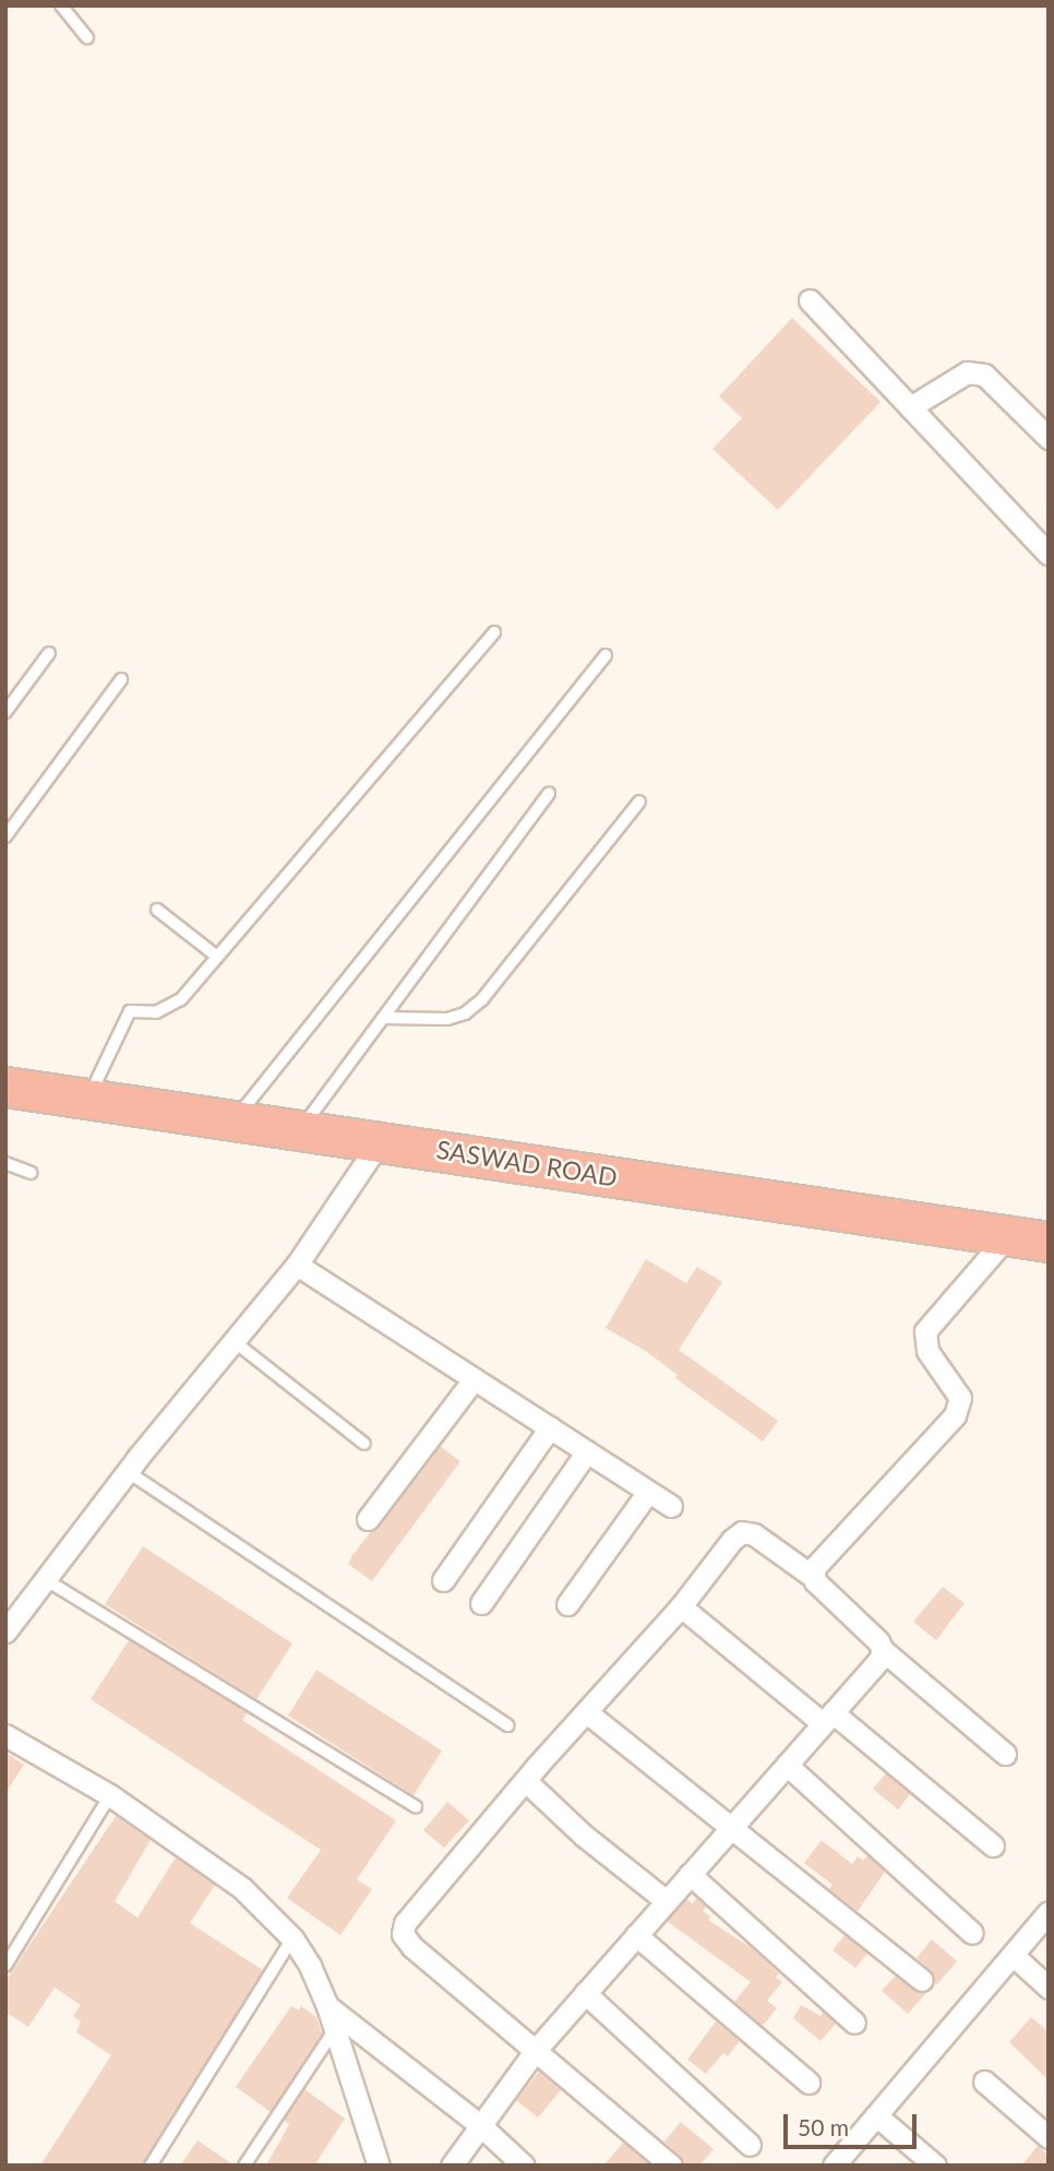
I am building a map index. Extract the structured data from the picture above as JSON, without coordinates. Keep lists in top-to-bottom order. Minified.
{"streets":{"highway":["SASWAD ROAD"]},"scale_bar":"50 m"}
